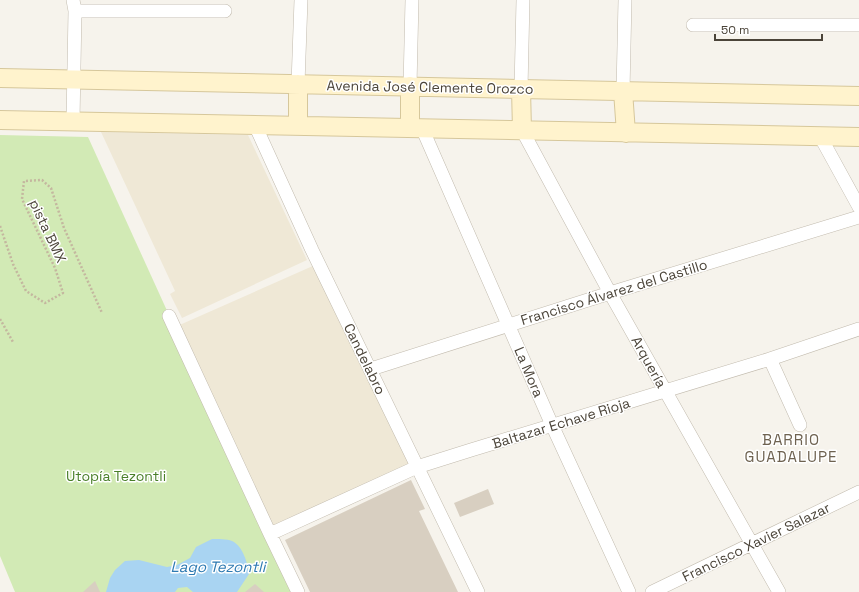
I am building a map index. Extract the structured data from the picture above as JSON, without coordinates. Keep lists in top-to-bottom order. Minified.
{"streets":{"street":["Avenida José Clemente Orozco","Francisco Álvarez del Castillo","Candelabro","Arquería","La Mora","Baltazar Echave Rioja","Francisco Xavier Salazar"],"path":["pista BMX"]},"crossings":[["Francisco Álvarez del Castillo","Candelabro"],["Francisco Álvarez del Castillo","Arquería"],["Francisco Álvarez del Castillo","La Mora"],["Candelabro","Baltazar Echave Rioja"],["Arquería","Baltazar Echave Rioja"],["Arquería","Francisco Xavier Salazar"],["La Mora","Baltazar Echave Rioja"]],"districts":["BARRIO GUADALUPE"],"water":["Lago Tezontli"],"parks":["Utopía Tezontli"],"scale_bar":"50 m"}
